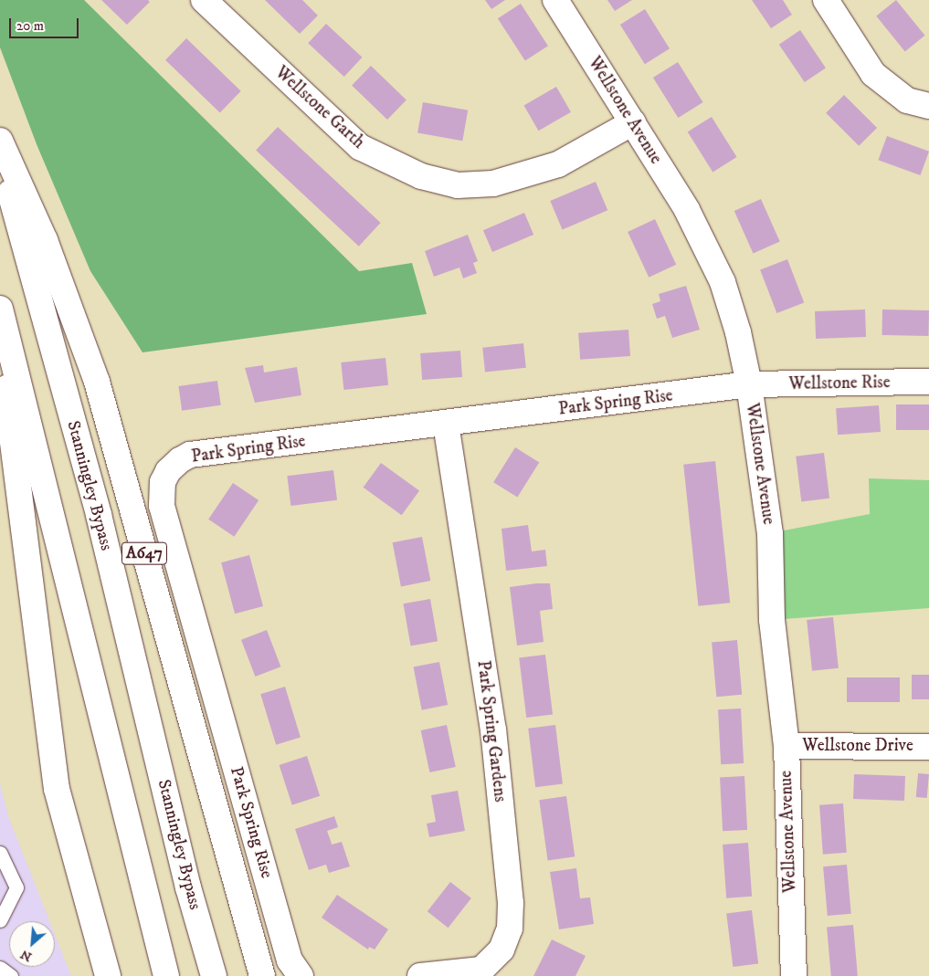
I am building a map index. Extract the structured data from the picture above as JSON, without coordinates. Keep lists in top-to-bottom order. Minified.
{"streets":{"main road":["Wellstone Garth","Wellstone Avenue","Wellstone Rise","Park Spring Rise","Stanningley Bypass","A647","Park Spring Gardens","Wellstone Drive"]},"crossings":[["Wellstone Garth","Wellstone Avenue"],["Wellstone Avenue","Wellstone Rise"],["Wellstone Avenue","Park Spring Rise"],["Wellstone Avenue","Wellstone Drive"],["Wellstone Rise","Park Spring Rise"],["Park Spring Rise","Park Spring Gardens"]],"scale_bar":"20 m","north":"bottom left"}
